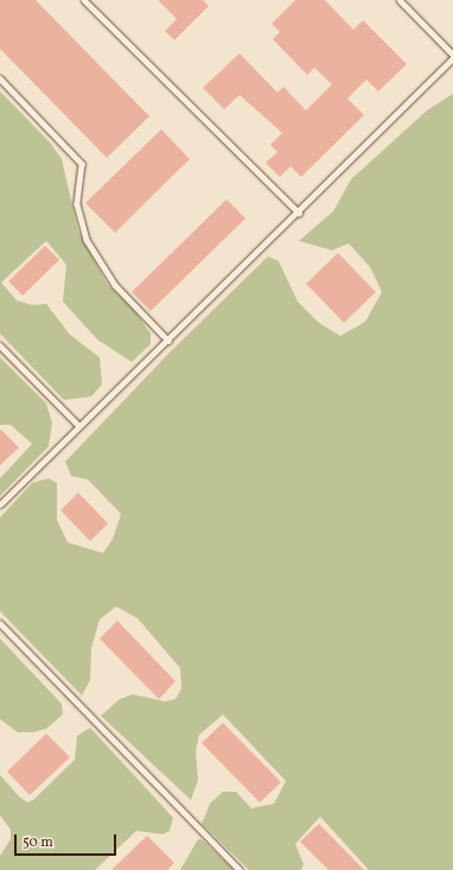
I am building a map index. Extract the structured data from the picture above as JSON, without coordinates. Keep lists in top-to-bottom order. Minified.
{"scale_bar":"50 m"}
